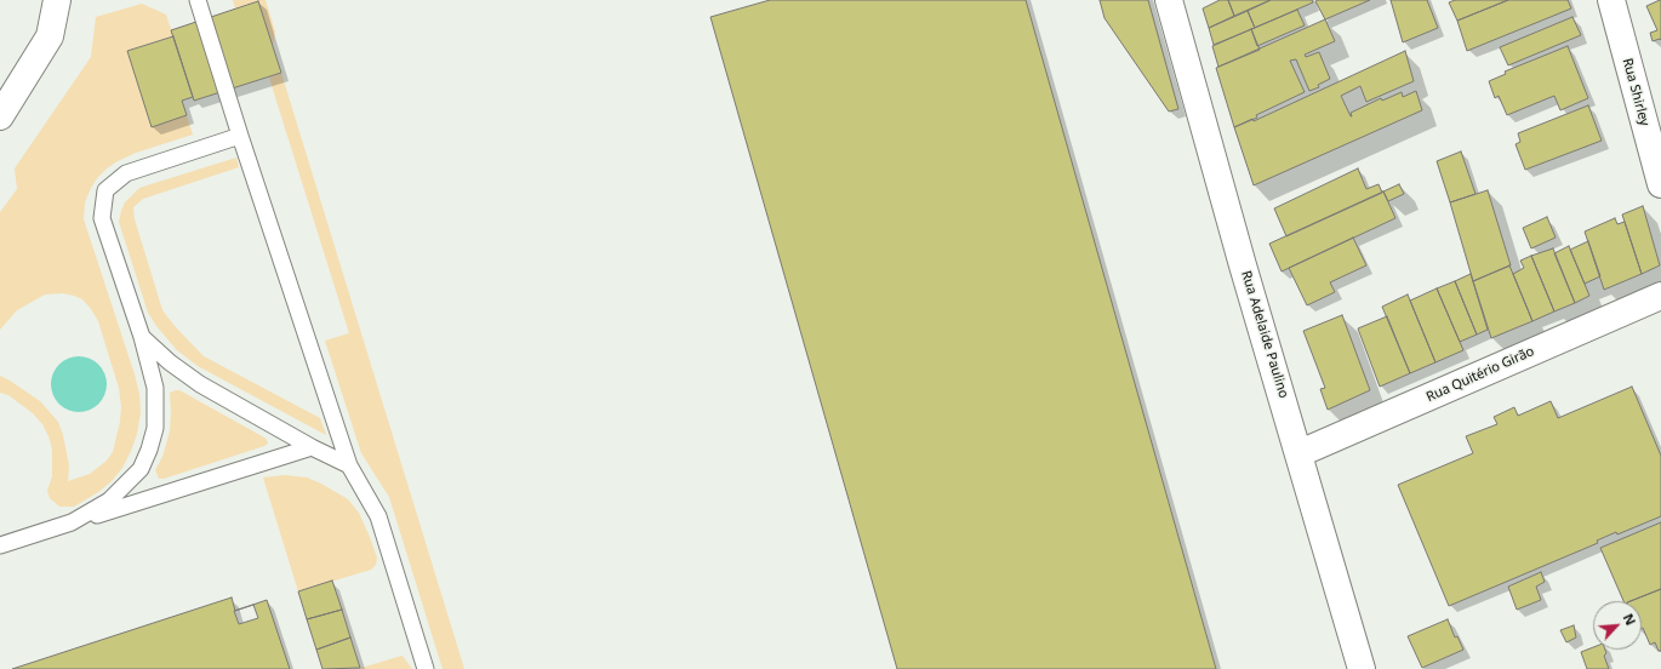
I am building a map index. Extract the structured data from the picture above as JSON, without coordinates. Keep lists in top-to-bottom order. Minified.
{"streets":{"street":["Rua Shirley","Rua Adelaide Paulino","Rua Quitério Girão"]},"crossings":[["Rua Adelaide Paulino","Rua Quitério Girão"]],"north":"top right"}
